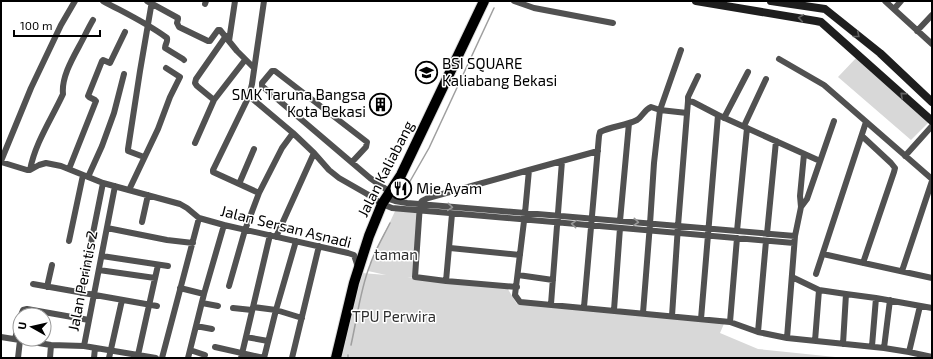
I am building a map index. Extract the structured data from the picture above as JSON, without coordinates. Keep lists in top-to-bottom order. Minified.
{"streets":{"main road":["Jalan Kaliabang"],"street":["Jalan Sersan Asnadi","Jalan Perintis 2"]},"crossings":[["Jalan Kaliabang","Jalan Sersan Asnadi"]],"parks":["taman","TPU Perwira"],"places":{"school or university":["BSI SQUARE Kaliabang Bekasi"],"building":["SMK Taruna Bangsa Kota Bekasi"],"restaurant":["Mie Ayam"]},"scale_bar":"100 m","north":"left"}
